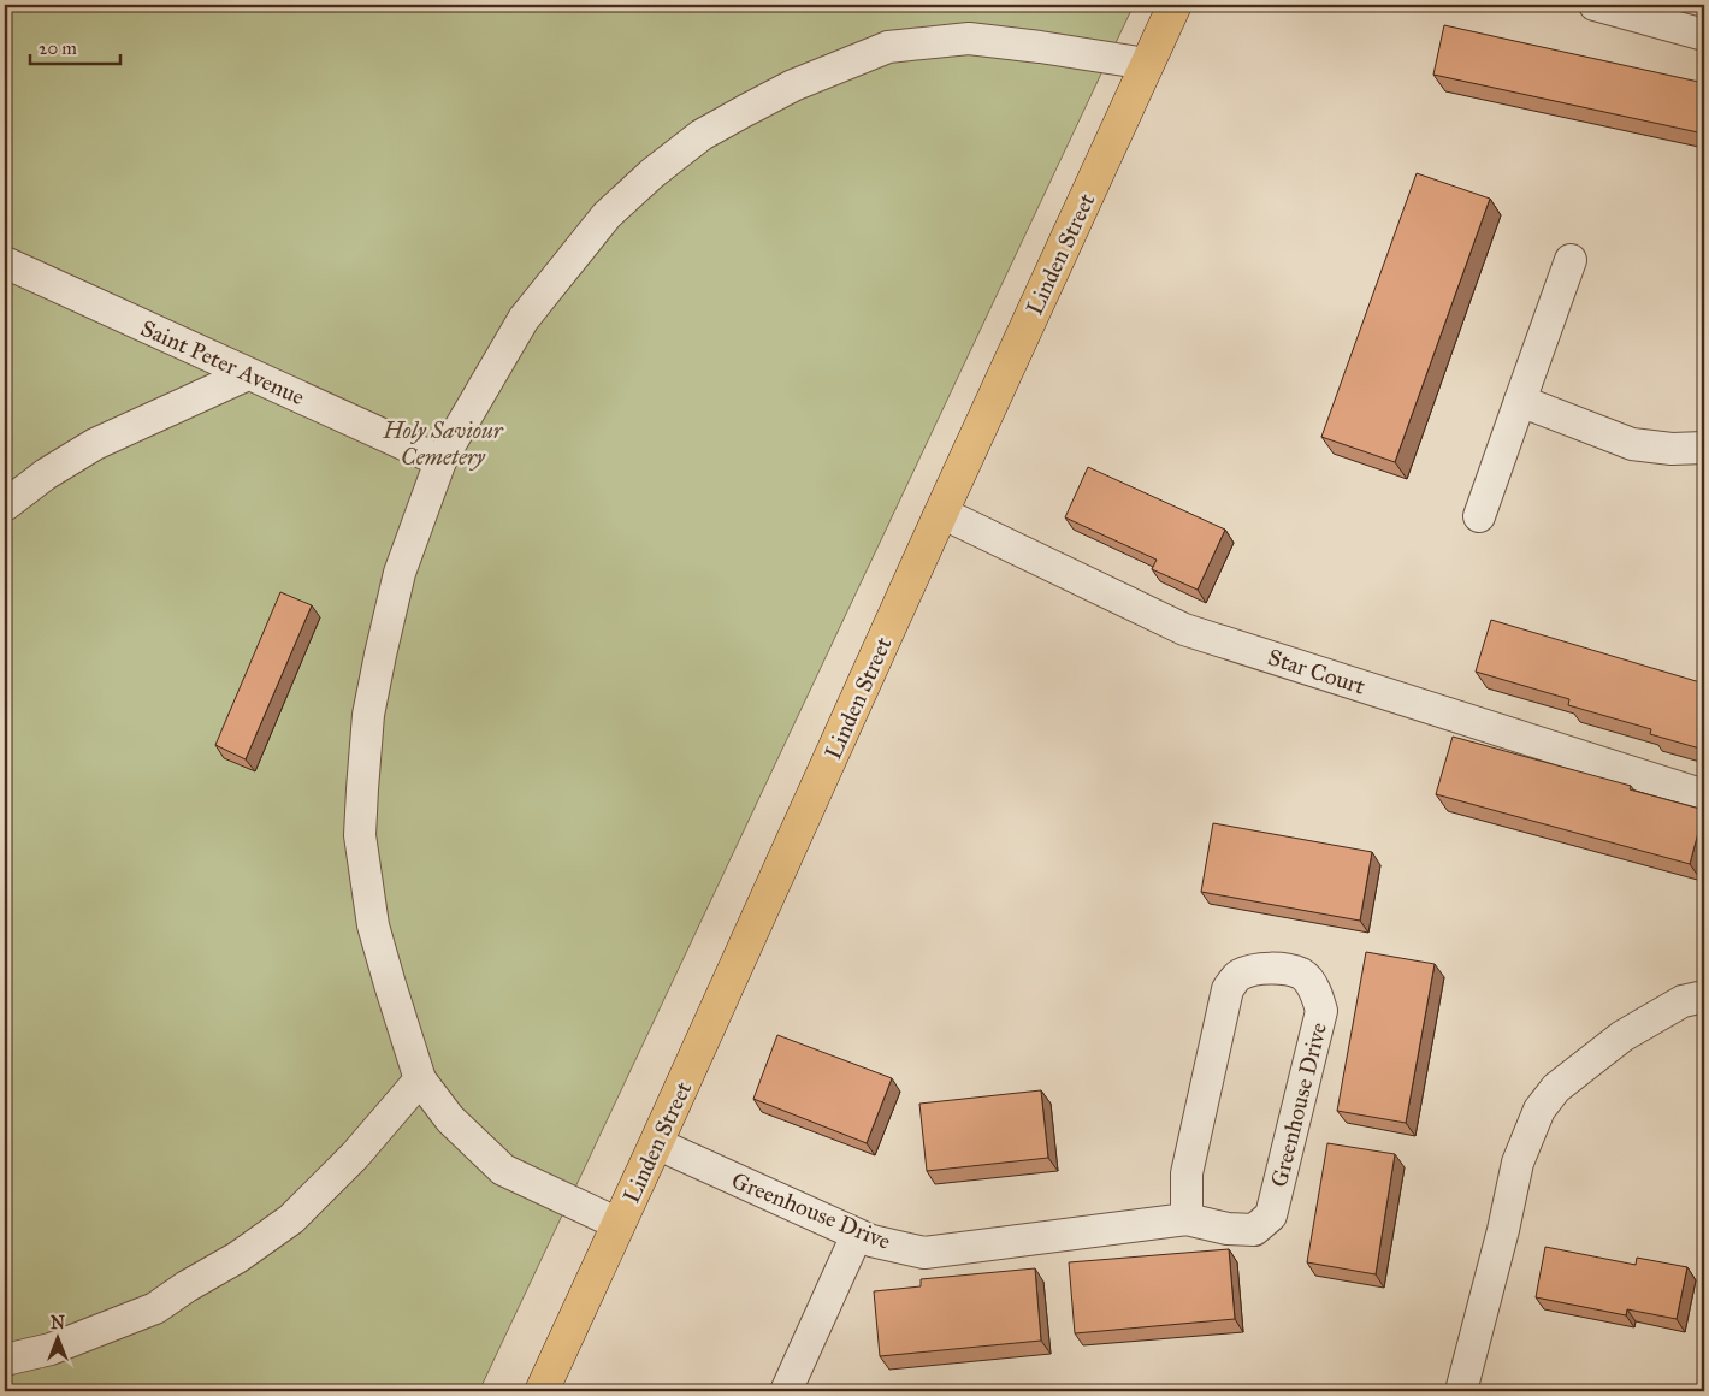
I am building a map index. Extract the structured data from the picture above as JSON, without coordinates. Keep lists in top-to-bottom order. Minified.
{"streets":{"main road":["Linden Street"],"street":["Saint Peter Avenue","Star Court","Greenhouse Drive"]},"crossings":[["Linden Street","Star Court"],["Linden Street","Greenhouse Drive"]],"parks":["Holy Saviour Cemetery"],"scale_bar":"20 m","north":"top"}
